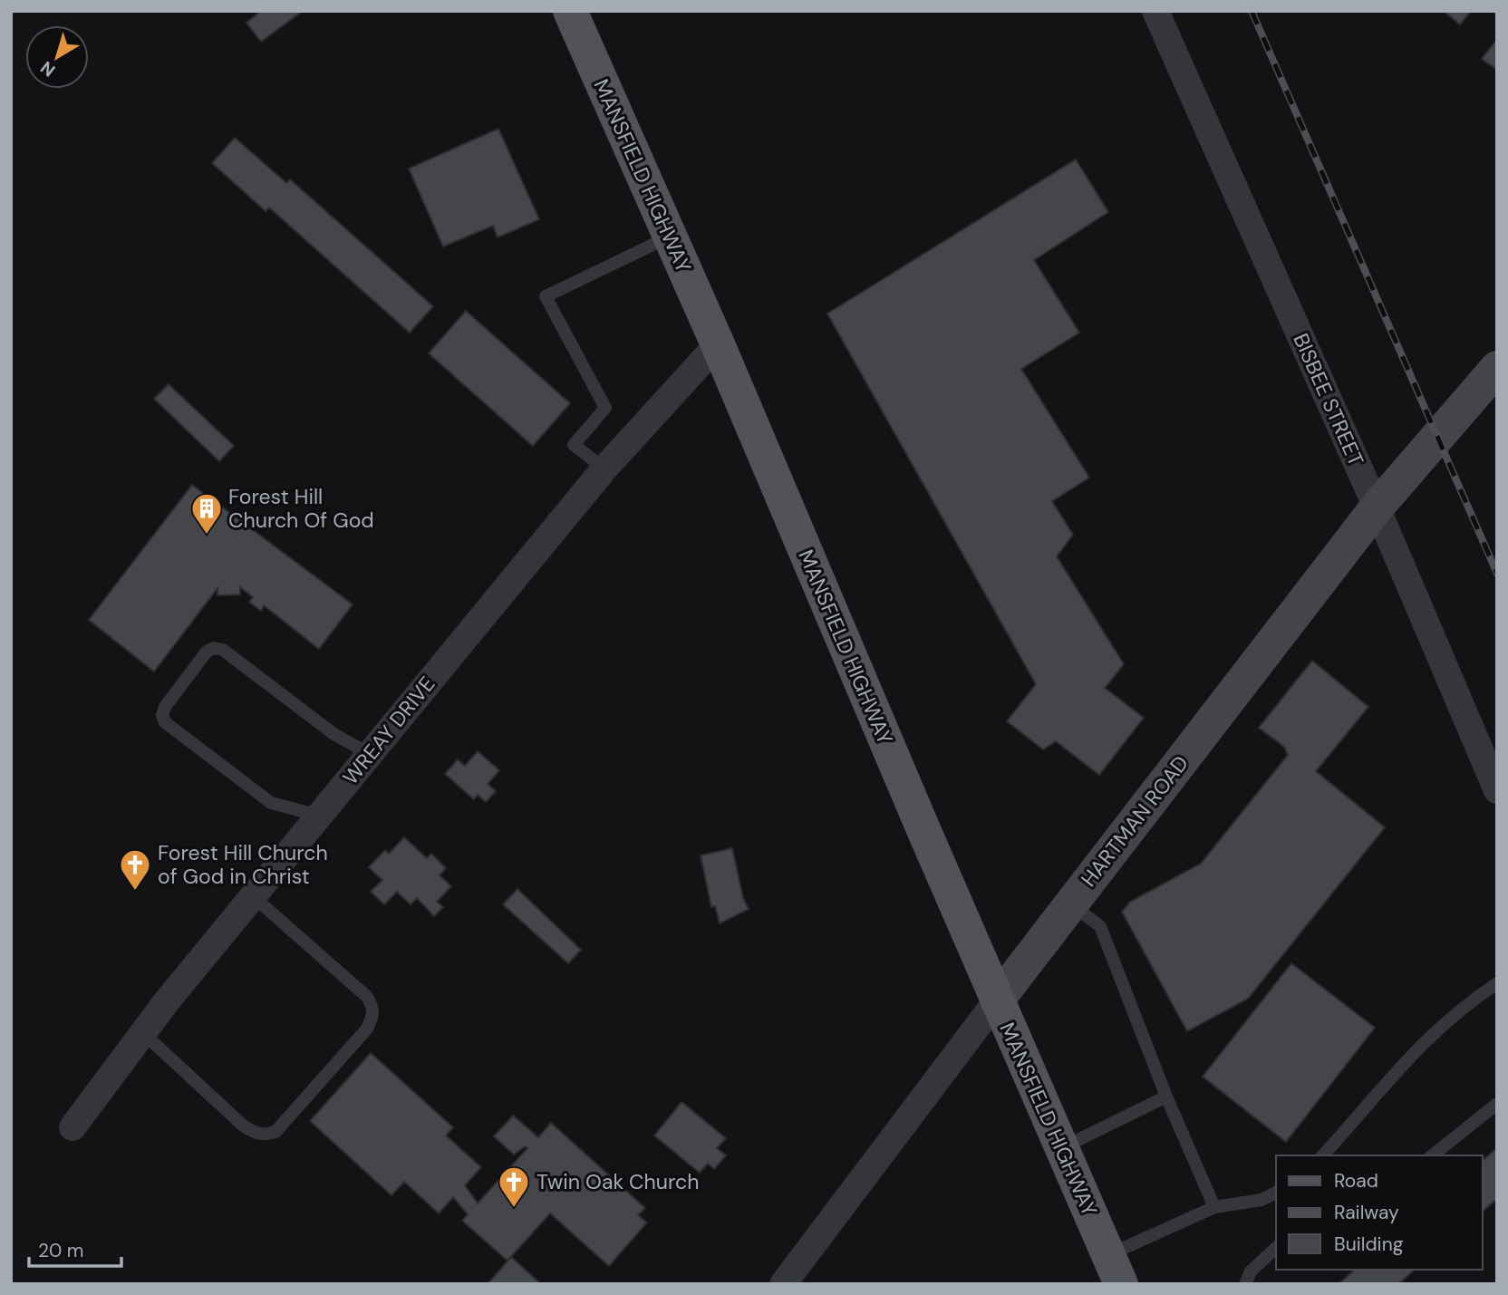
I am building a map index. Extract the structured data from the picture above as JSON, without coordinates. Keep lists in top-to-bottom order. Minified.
{"streets":{"main road":["MANSFIELD HIGHWAY"],"street":["BISBEE STREET","WREAY DRIVE","HARTMAN ROAD"]},"crossings":[["MANSFIELD HIGHWAY","WREAY DRIVE"],["MANSFIELD HIGHWAY","HARTMAN ROAD"],["BISBEE STREET","HARTMAN ROAD"]],"places":{"building":["Forest Hill Church Of God"],"church":["Forest Hill Church of God in Christ","Twin Oak Church"]},"legend":["Road","Railway","Building"],"scale_bar":"20 m","north":"bottom left"}
